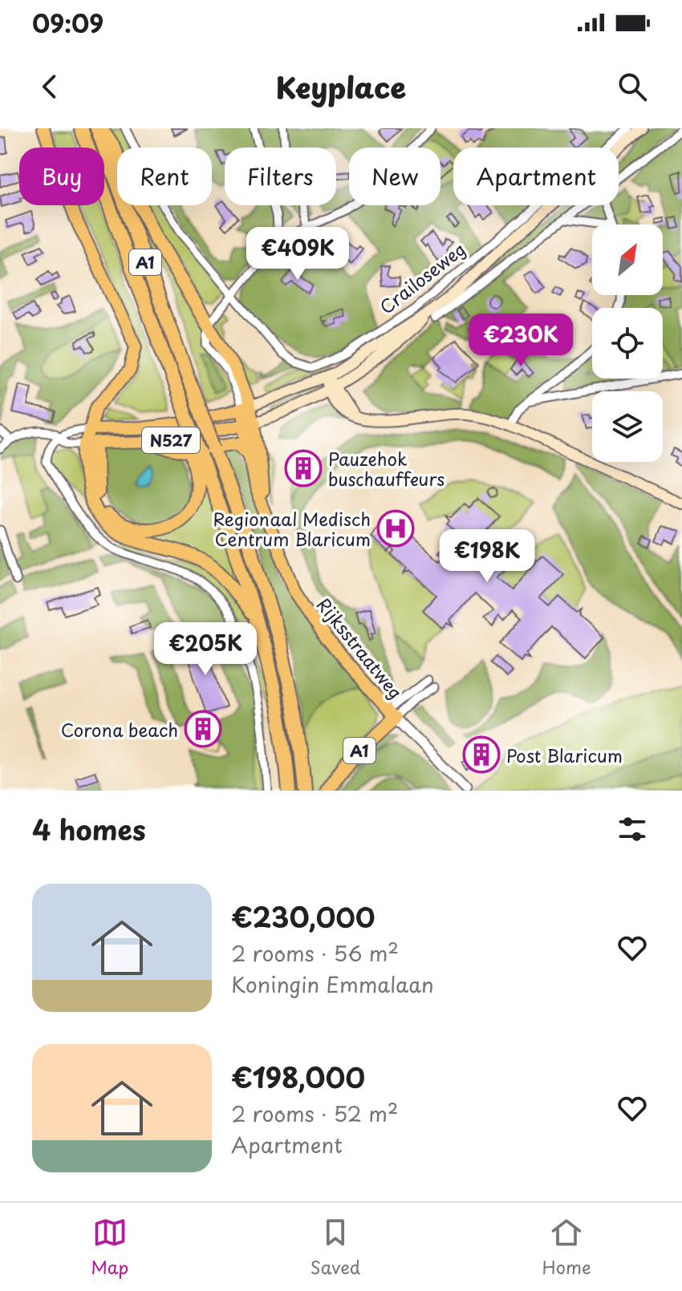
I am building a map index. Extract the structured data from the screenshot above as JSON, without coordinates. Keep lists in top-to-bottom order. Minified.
{"streets":{"highway":["A1"],"main road":["Crailoseweg","N527","Rijksstraatweg"]},"crossings":[["A1","N527"],["A1","Rijksstraatweg"],["Crailoseweg","N527"],["Crailoseweg","Rijksstraatweg"],["N527","Rijksstraatweg"]],"places":{"building":["Pauzehok buschauffeurs","Corona beach","Post Blaricum"],"hospital":["Regionaal Medisch Centrum Blaricum"]},"north":"top right","page":{"status":"09:09","header":"Keyplace","chip":["Buy","Rent","Filters","New","Apartment"],"price":["€409K","€230K","€198K","€205K"],"heading":"4 homes","list":[{"name":"€230,000","note":"2 rooms · 56 m² · Koningin Emmalaan"},{"name":"€198,000","note":"2 rooms · 52 m² · Apartment"}],"tabs":["Map","Saved","Home"]}}
